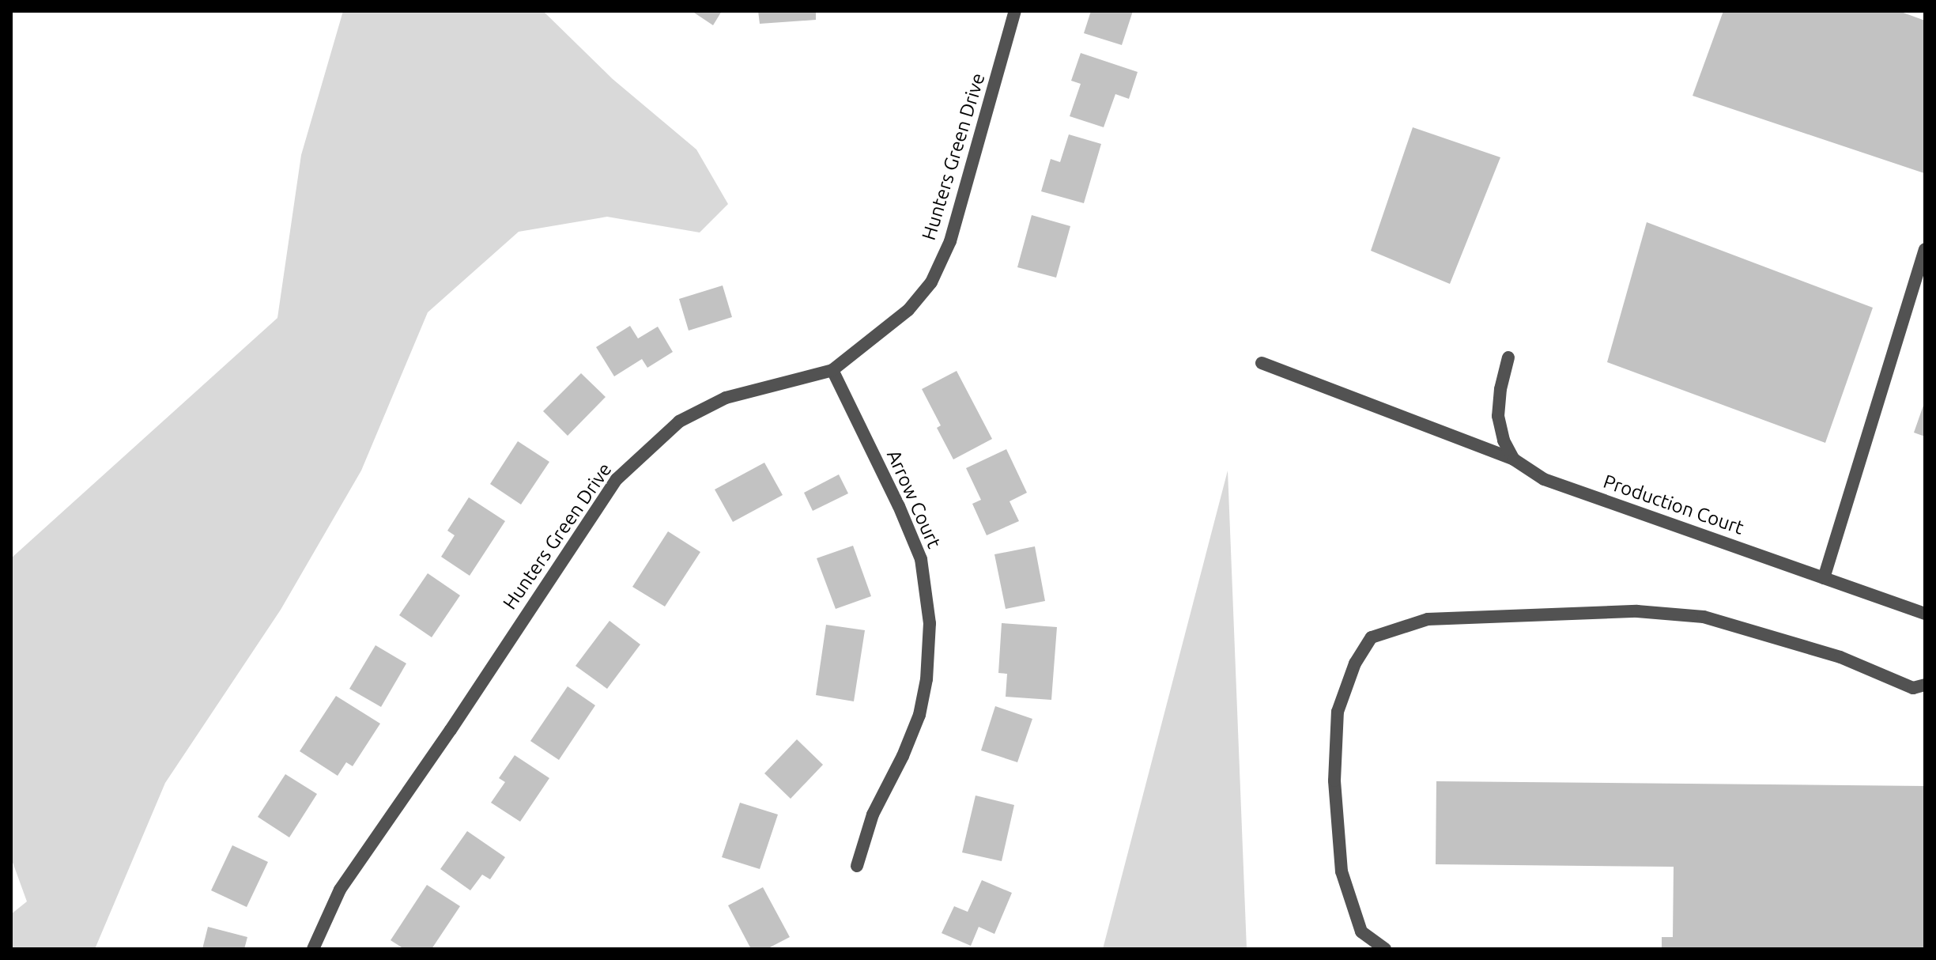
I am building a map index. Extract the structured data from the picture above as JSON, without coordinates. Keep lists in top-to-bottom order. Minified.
{"streets":{"street":["Hunters Green Drive","Arrow Court","Production Court"]},"crossings":[["Hunters Green Drive","Arrow Court"]]}
